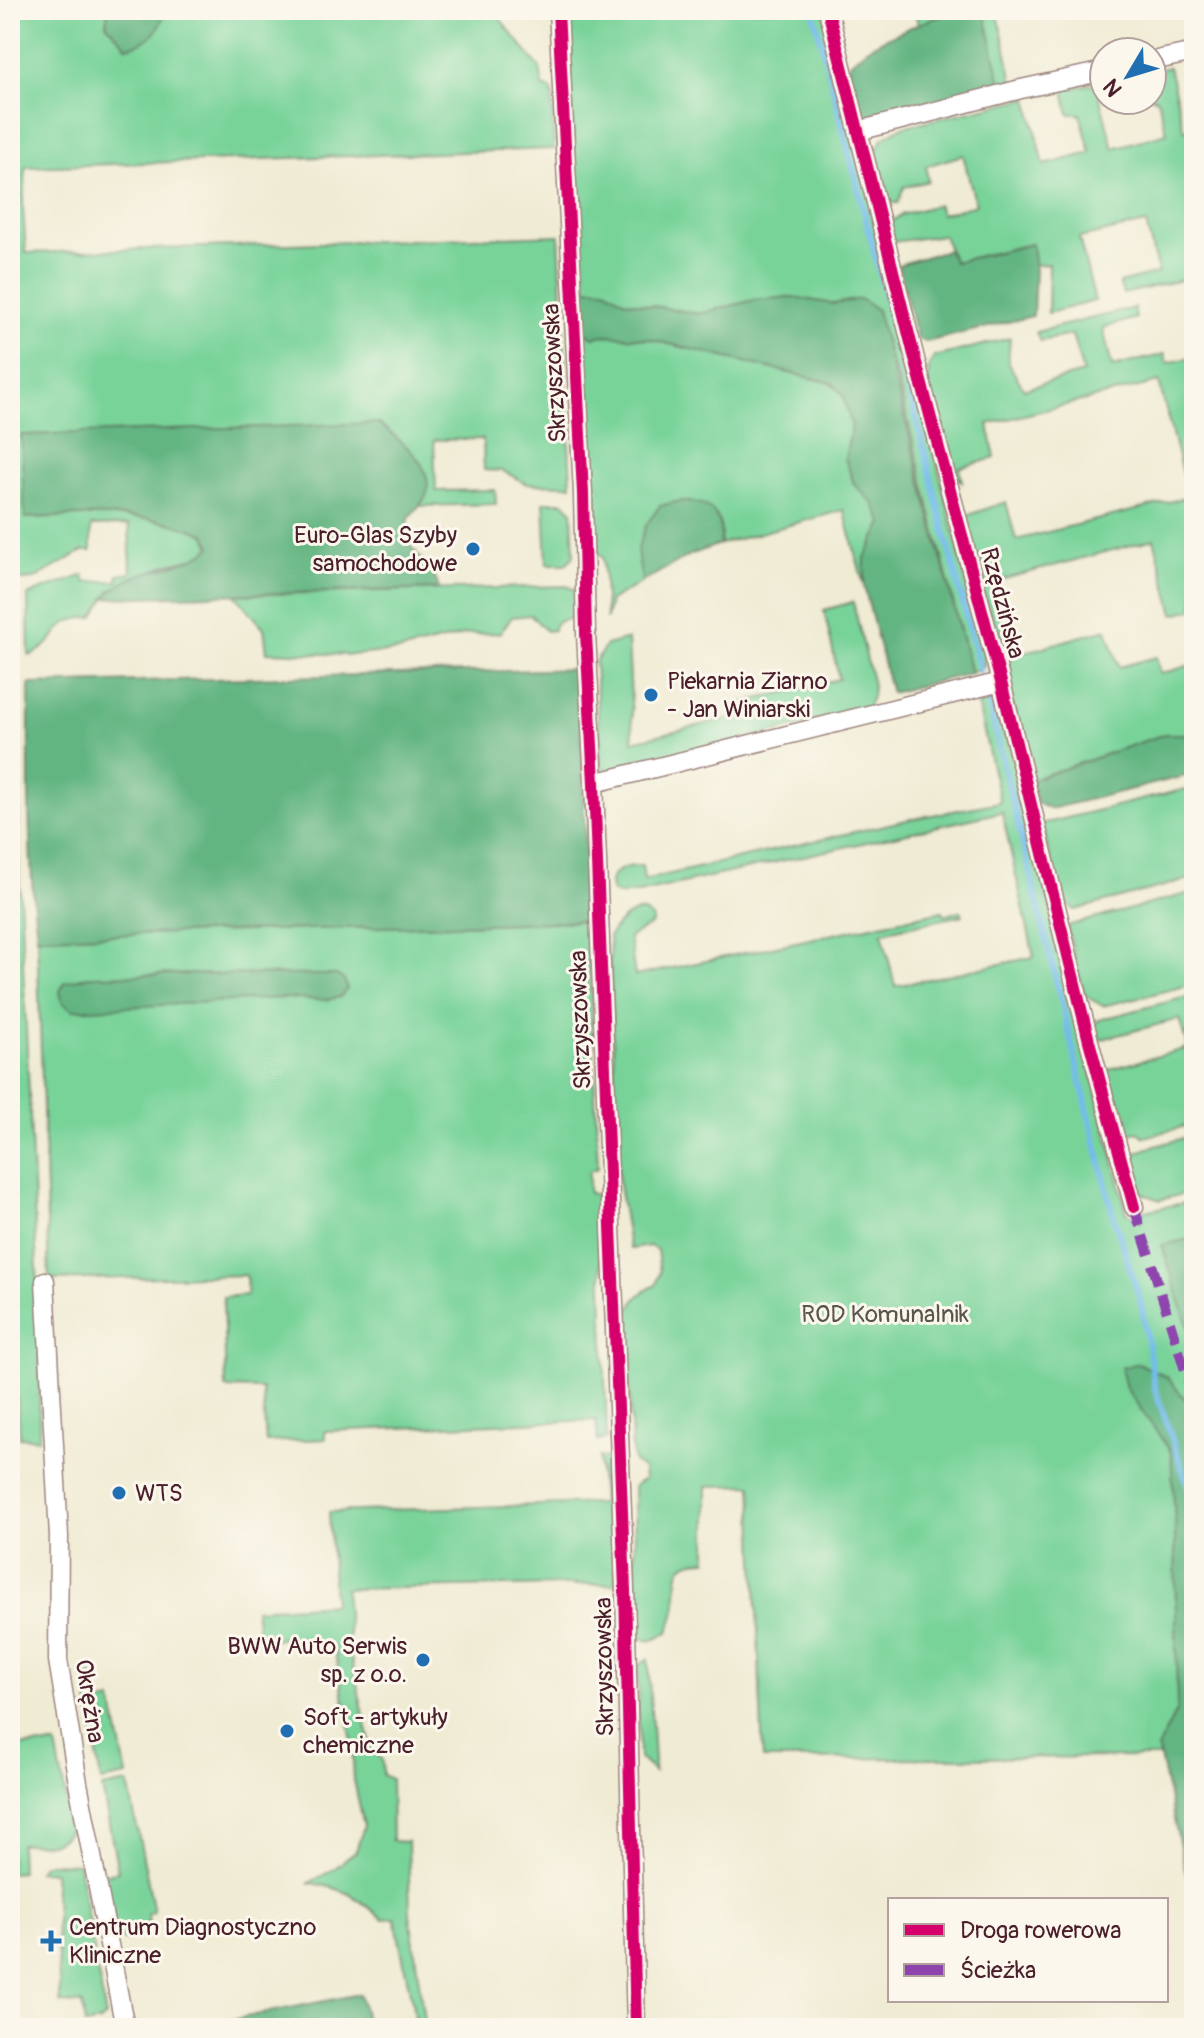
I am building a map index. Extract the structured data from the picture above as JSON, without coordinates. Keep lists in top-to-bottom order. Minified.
{"streets":{"street":["Skrzyszowska","Rzędzińska","Okrężna"]},"crossings":[["Skrzyszowska","Rzędzińska"]],"parks":["ROD Komunalnik"],"places":{"other":["Euro-Glas Szyby samochodowe","Piekarnia Ziarno - Jan Winiarski","WTS","BWW Auto Serwis sp. z o.o.","Soft - artykuły chemiczne"],"health":["Centrum Diagnostyczno Kliniczne"]},"legend":["Droga rowerowa","Ścieżka"],"north":"bottom left"}
